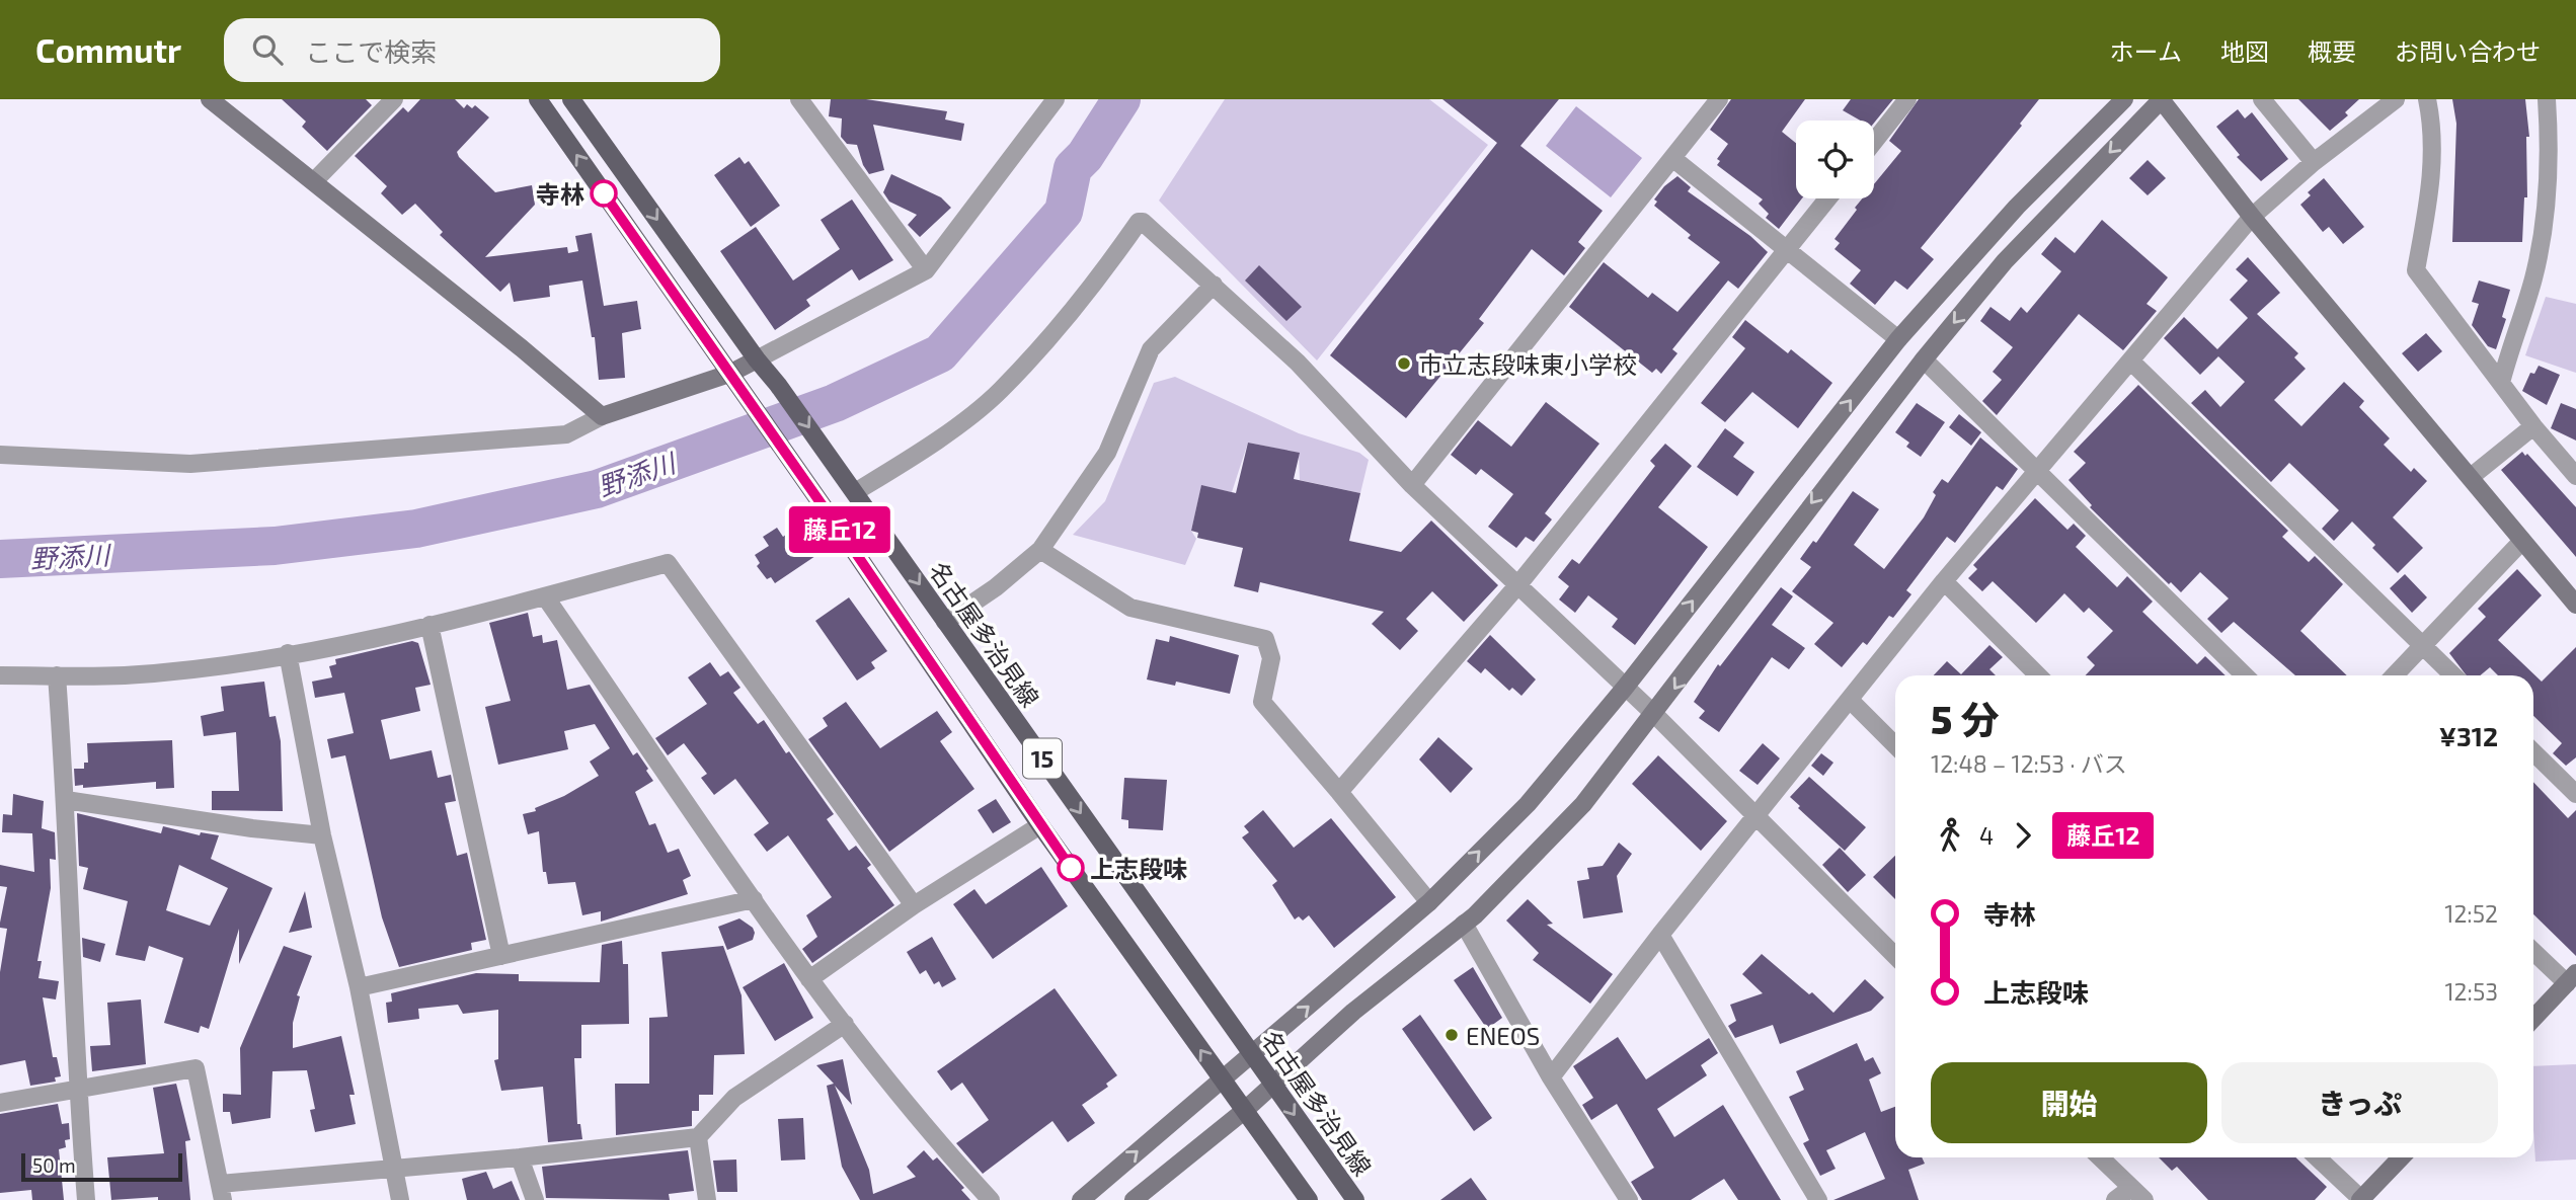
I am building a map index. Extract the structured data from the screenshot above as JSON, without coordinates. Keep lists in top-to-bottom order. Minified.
{"streets":{"main road":["名古屋多治見線","15"]},"water":["野添川"],"places":["寺林","市立志段味東小学校","上志段味","ENEOS"],"lines":["bus line 藤丘12"],"scale_bar":"50 m","page":{"header":"Commutr","search":"ここで検索","nav":["ホーム","地図","概要","お問い合わせ"],"on_map":"藤丘12","heading":["5 分","12:48 – 12:53 · バス","¥312"],"legs":["4","藤丘12"],"list":[{"name":"寺林","value":"12:52"},{"name":"上志段味","value":"12:53"}],"buttons":["開始","きっぷ"],"scale":"50 m"}}
